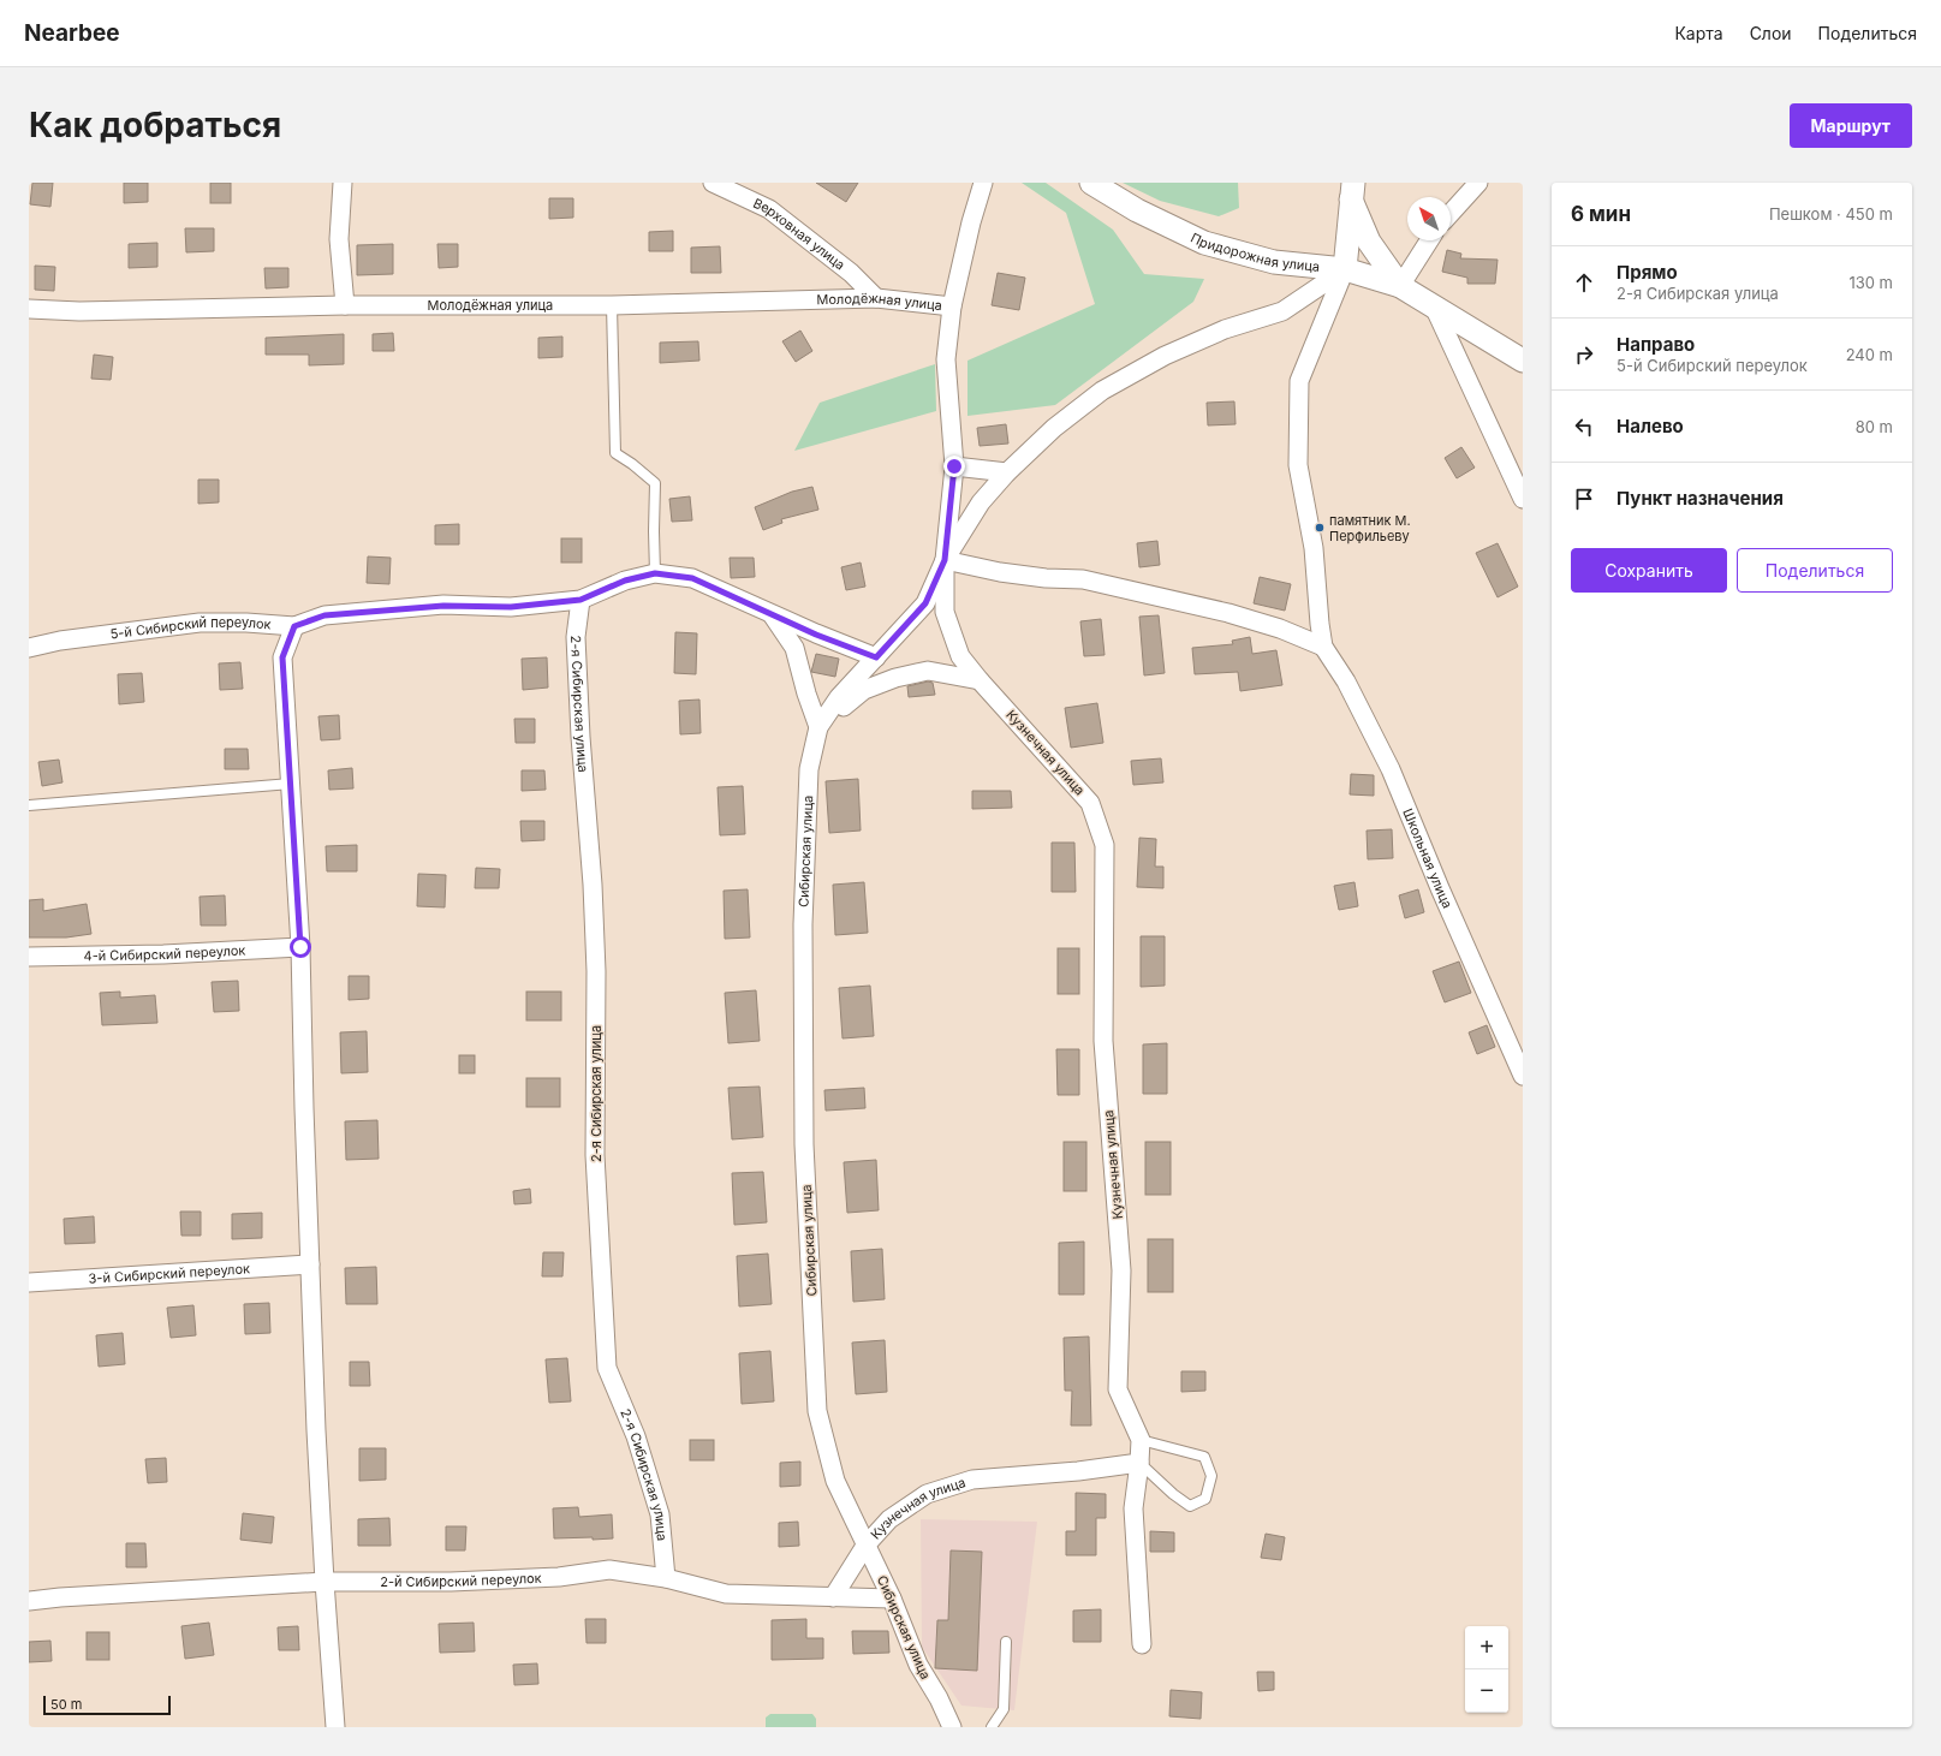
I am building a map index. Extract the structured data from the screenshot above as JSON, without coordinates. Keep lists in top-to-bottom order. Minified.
{"streets":{"street":["Верховная улица","Придорожная улица","Молодёжная улица","5-й Сибирский переулок","2-я Сибирская улица","Кузнечная улица","Сибирская улица","Школьная улица","4-й Сибирский переулок","3-й Сибирский переулок","2-й Сибирский переулок"]},"crossings":[["Верховная улица","Молодёжная улица"],["5-й Сибирский переулок","2-я Сибирская улица"],["2-я Сибирская улица","2-й Сибирский переулок"],["Кузнечная улица","Сибирская улица"],["Кузнечная улица","2-й Сибирский переулок"],["Сибирская улица","2-й Сибирский переулок"]],"places":["памятник М. Перфильеву"],"scale_bar":"50 m","north":"top left","page":{"header":"Nearbee","nav":["Карта","Слои","Поделиться"],"buttons":["Маршрут",["Сохранить","Поделиться"]],"title":"Как добраться","heading":["6 мин","Пешком · 450 m"],"list":[["Прямо","2-я Сибирская улица","130 m"],["Направо","5-й Сибирский переулок","240 m"],["Налево","80 m"],"Пункт назначения"],"map_buttons":["+","−"],"scale":"50 m"}}
